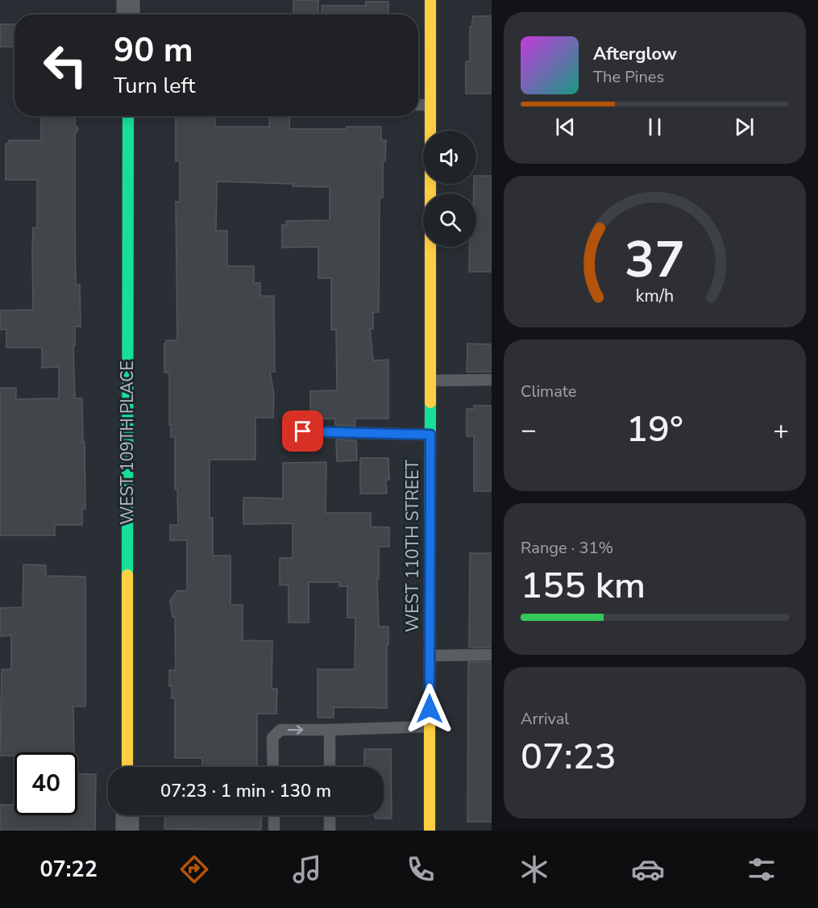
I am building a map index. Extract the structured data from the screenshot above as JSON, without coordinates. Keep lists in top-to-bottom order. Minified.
{"streets":{"street":["WEST 109TH PLACE","WEST 110TH STREET"]},"page":{"turn":["90 m","Turn left"],"song":["Afterglow","The Pines"],"tile":["Climate",["Range · 31%","155 km"],["Arrival","07:23"]],"heat":["−","19°","+"],"limit":"40","trip":"07:23 · 1 min · 130 m","tabs":"07:22","gauge":["37","km/h"]}}
